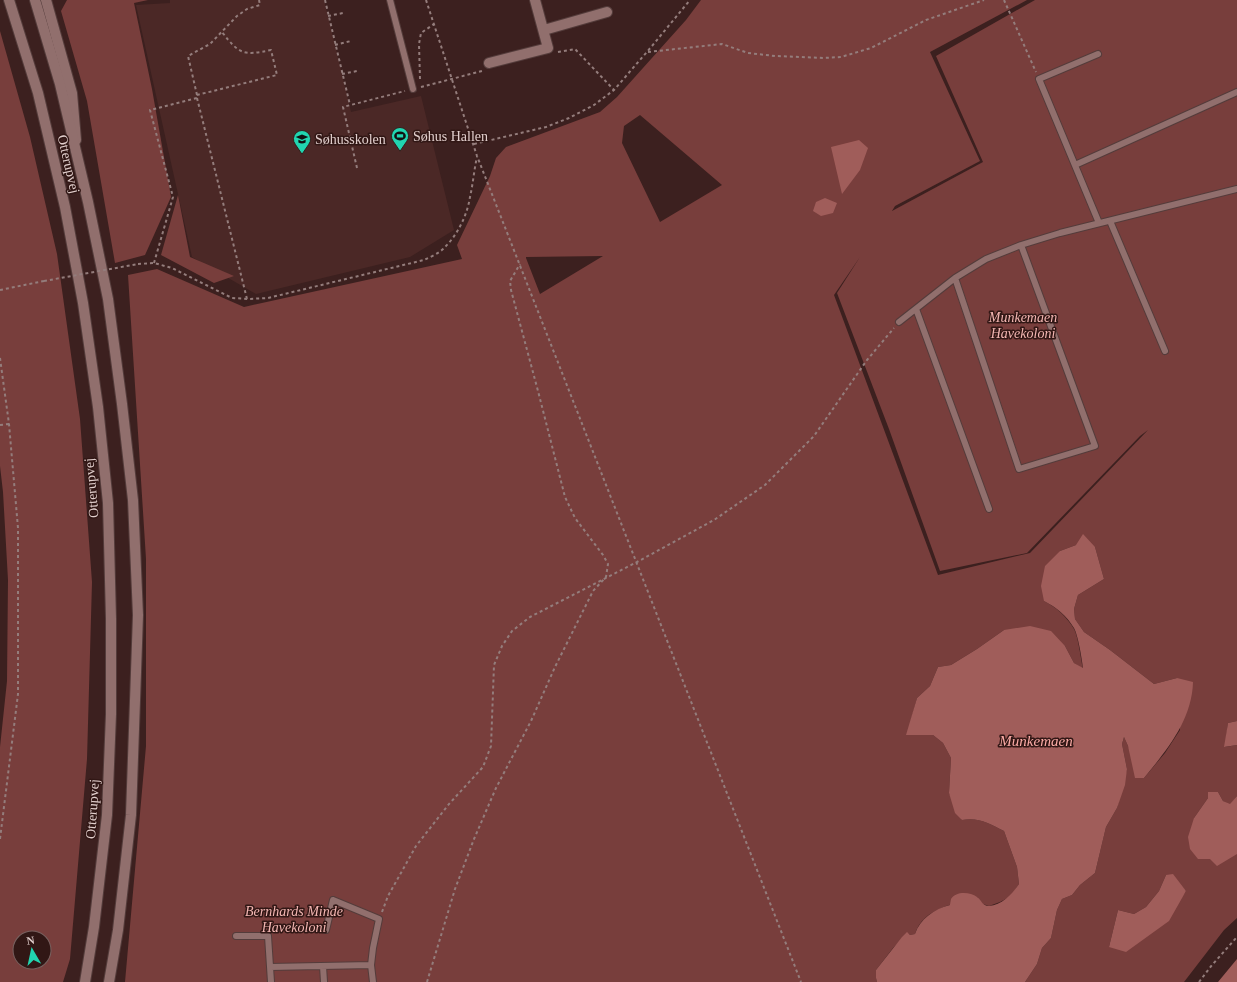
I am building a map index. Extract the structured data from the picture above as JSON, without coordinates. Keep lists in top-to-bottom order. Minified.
{"streets":{"main road":["Otterupvej"]},"water":["Munkemaen"],"parks":["Munkemaen Havekoloni","Bernhards Minde Havekoloni"],"places":{"sports":["Søhus Hallen"],"school or university":["Søhusskolen"]},"north":"top"}
